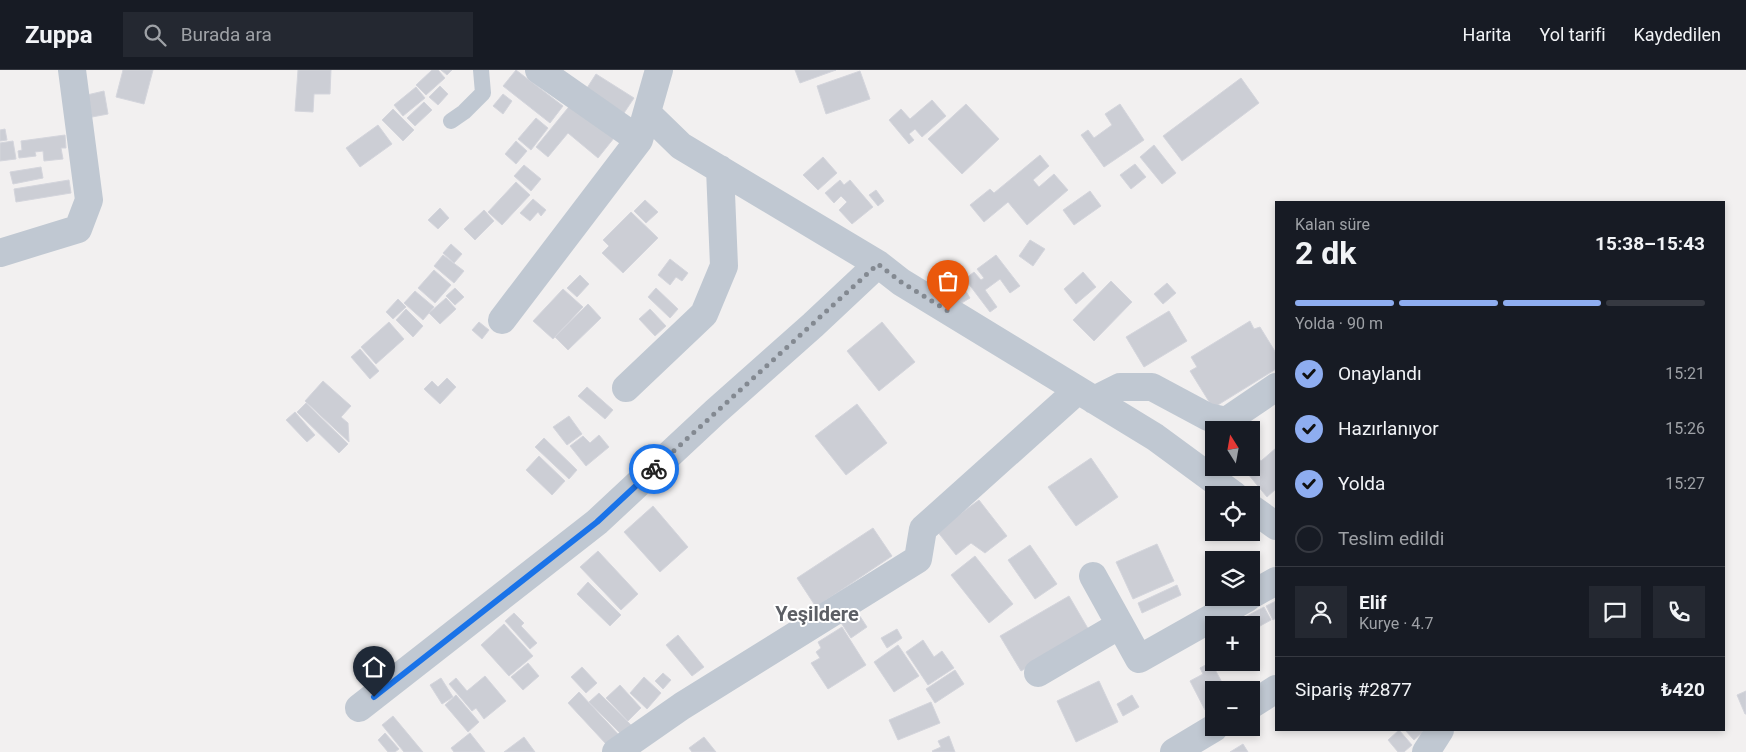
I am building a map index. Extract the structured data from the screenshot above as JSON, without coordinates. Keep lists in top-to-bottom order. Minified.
{"districts":["Yeşildere"],"north":"top","page":{"header":"Zuppa","search":"Burada ara","nav":["Harita","Yol tarifi","Kaydedilen"],"heading":["2 dk","Kalan süre","15:38–15:43"],"panel":["Elif","Kurye · 4.7","Sipariş #2877","₺420"],"bar":"Yolda · 90 m","list":[["Onaylandı","15:21"],["Hazırlanıyor","15:26"],["Yolda","15:27"],"Teslim edildi"],"map_buttons":["+","−"]}}
